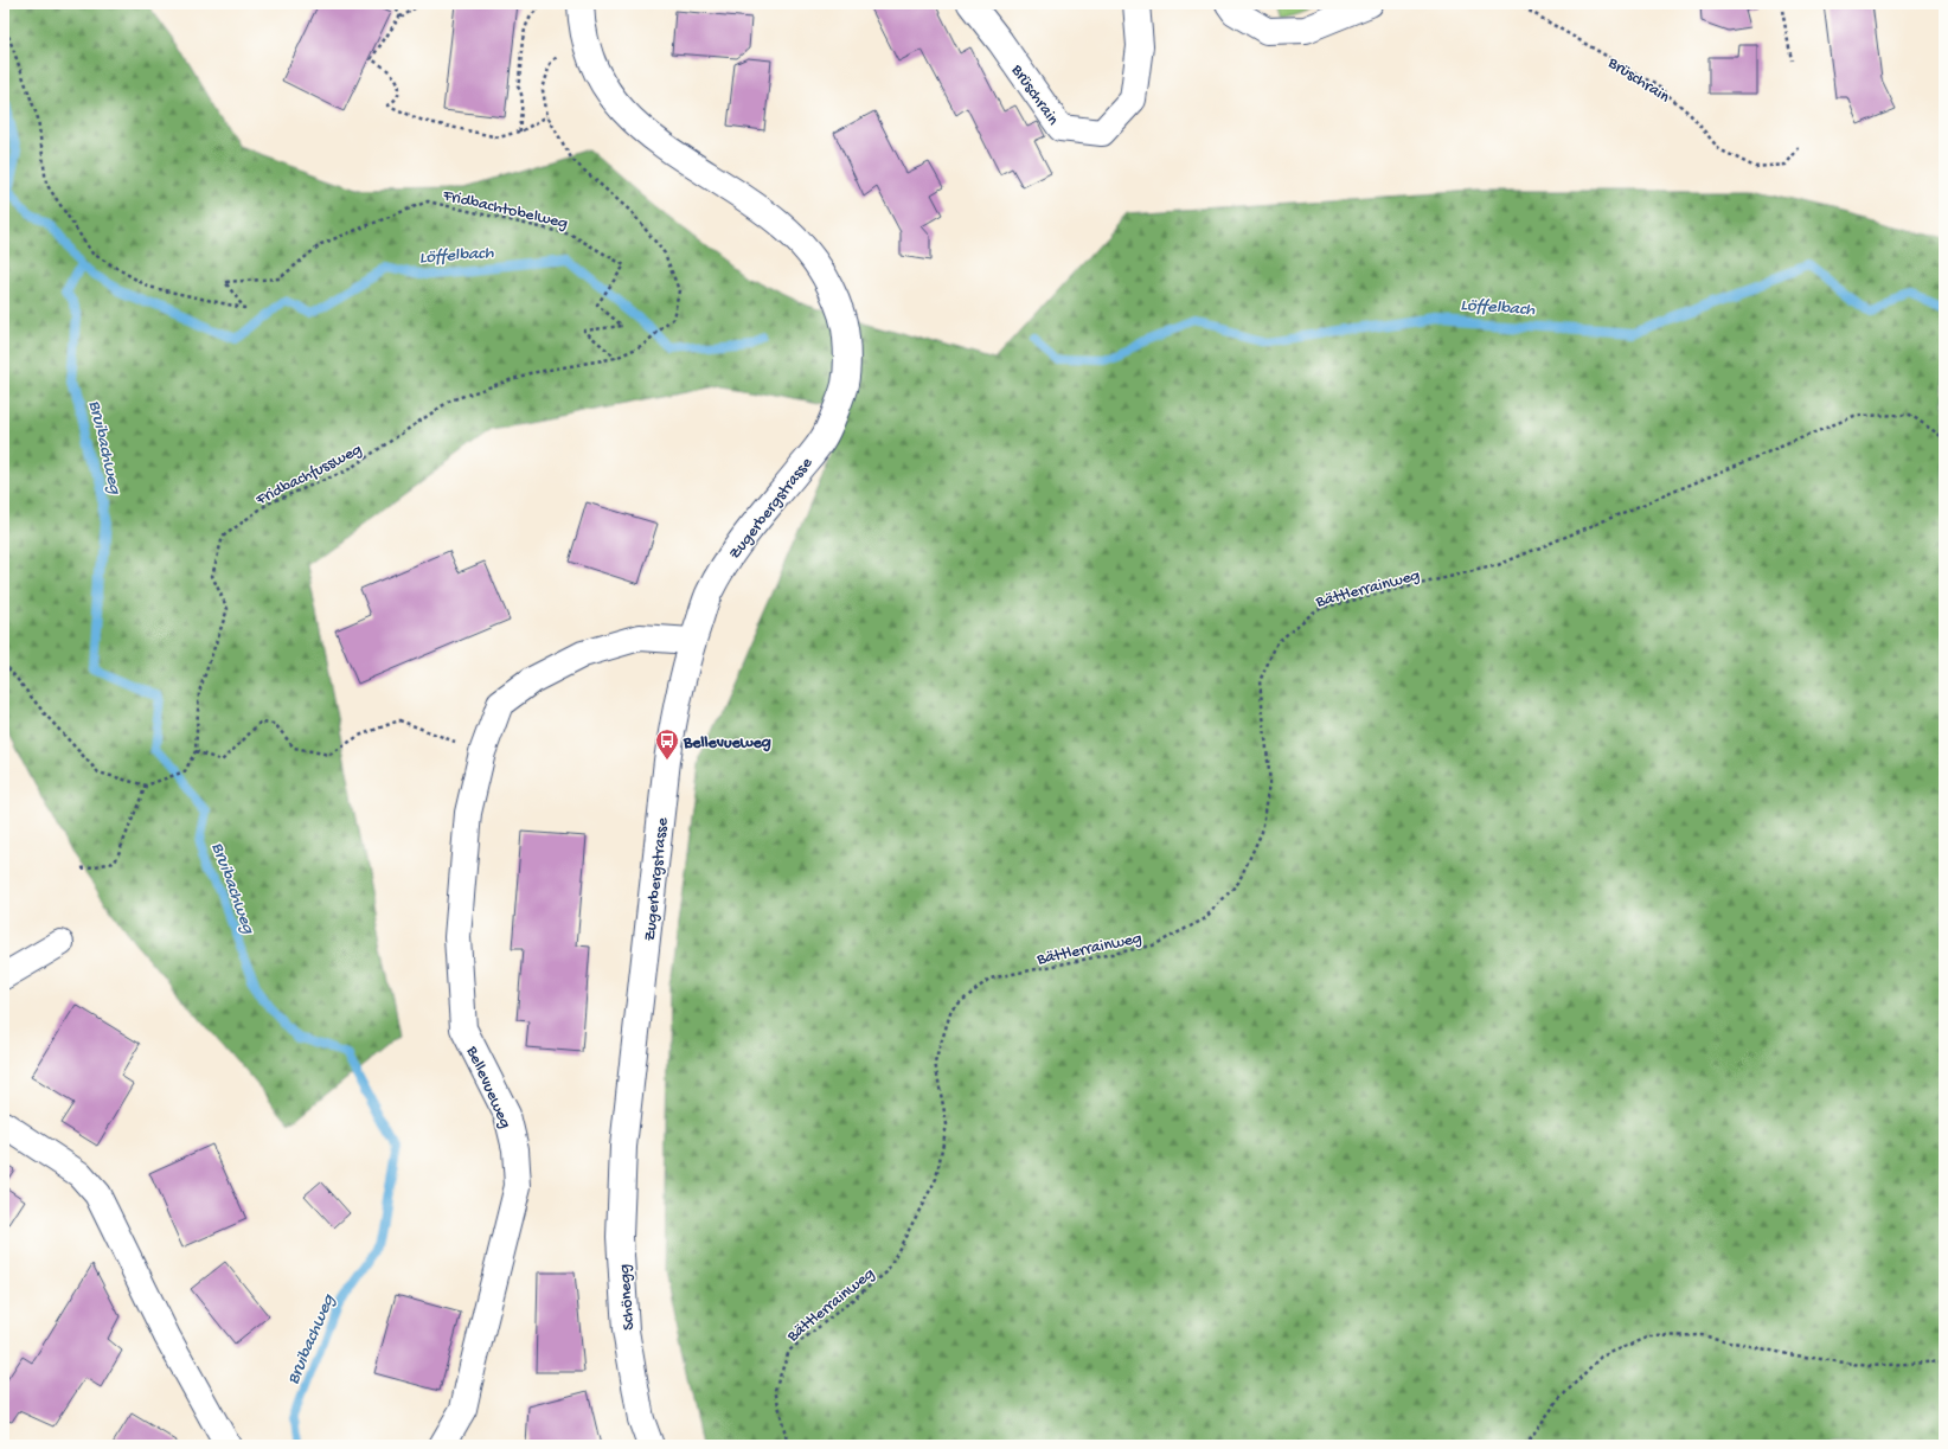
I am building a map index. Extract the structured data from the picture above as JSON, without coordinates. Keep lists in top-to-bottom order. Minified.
{"streets":{"street":["Brüschrain","Zugerbergstrasse","Bellevueweg","Schönegg"],"path":["Fridbachtobelweg","Fridbachfussweg","Bättlerrainweg"]},"crossings":[["Fridbachtobelweg","Fridbachfussweg"],["Zugerbergstrasse","Bellevueweg"],["Zugerbergstrasse","Schönegg"]],"water":["Löffelbach","Bruibachweg"],"places":{"bus stop":["Bellevueweg"]}}
